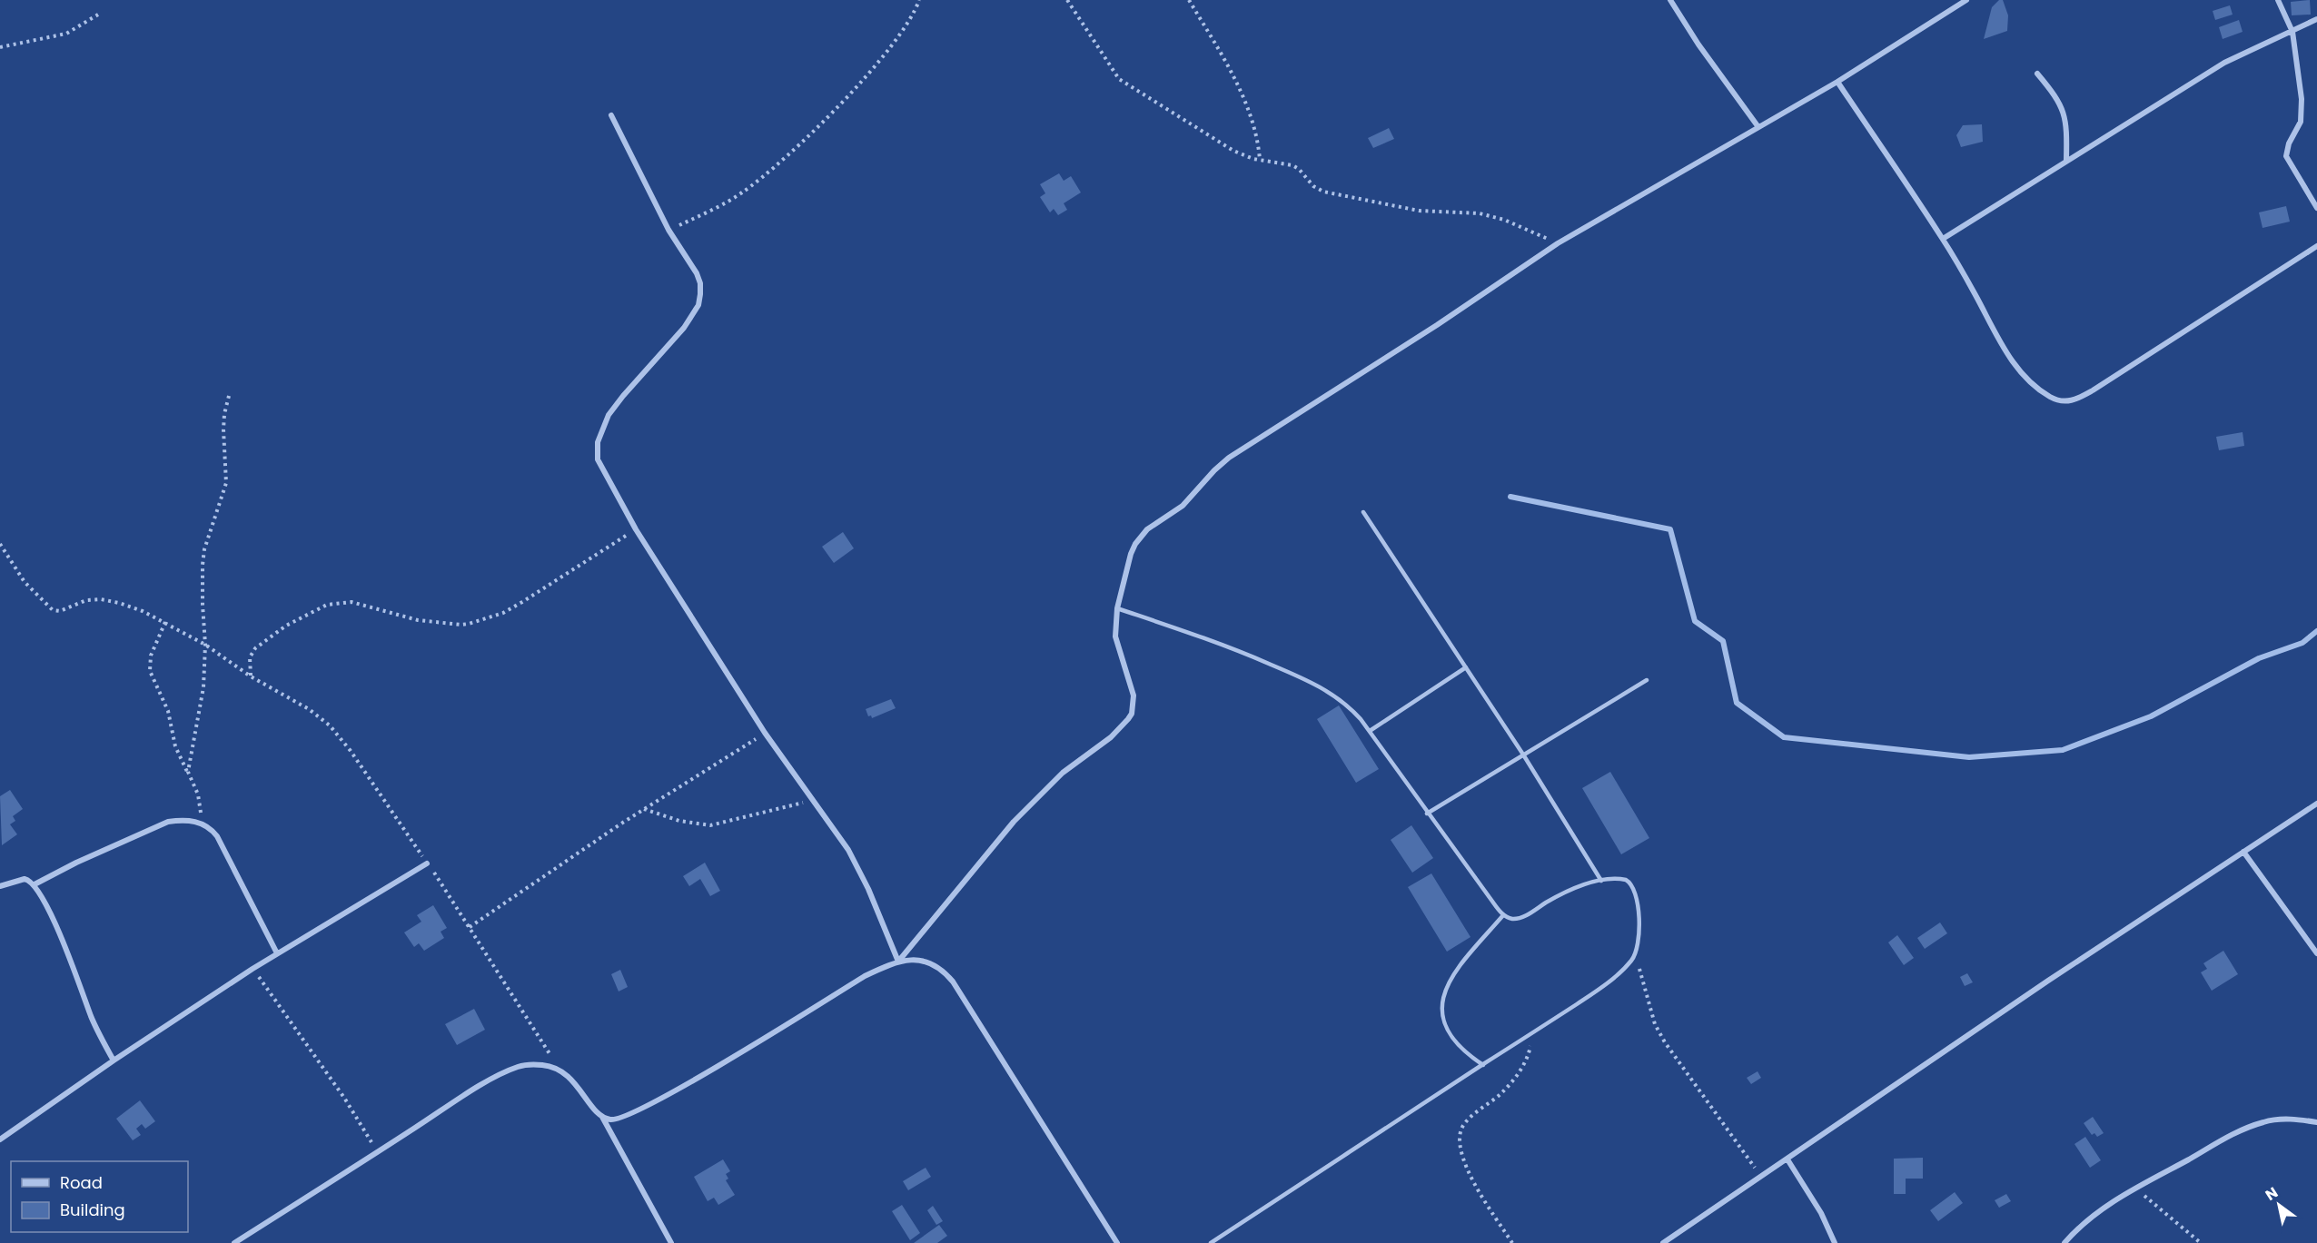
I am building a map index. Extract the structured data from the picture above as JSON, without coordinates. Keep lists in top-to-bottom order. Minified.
{"legend":["Road","Building"],"north":"top left"}
